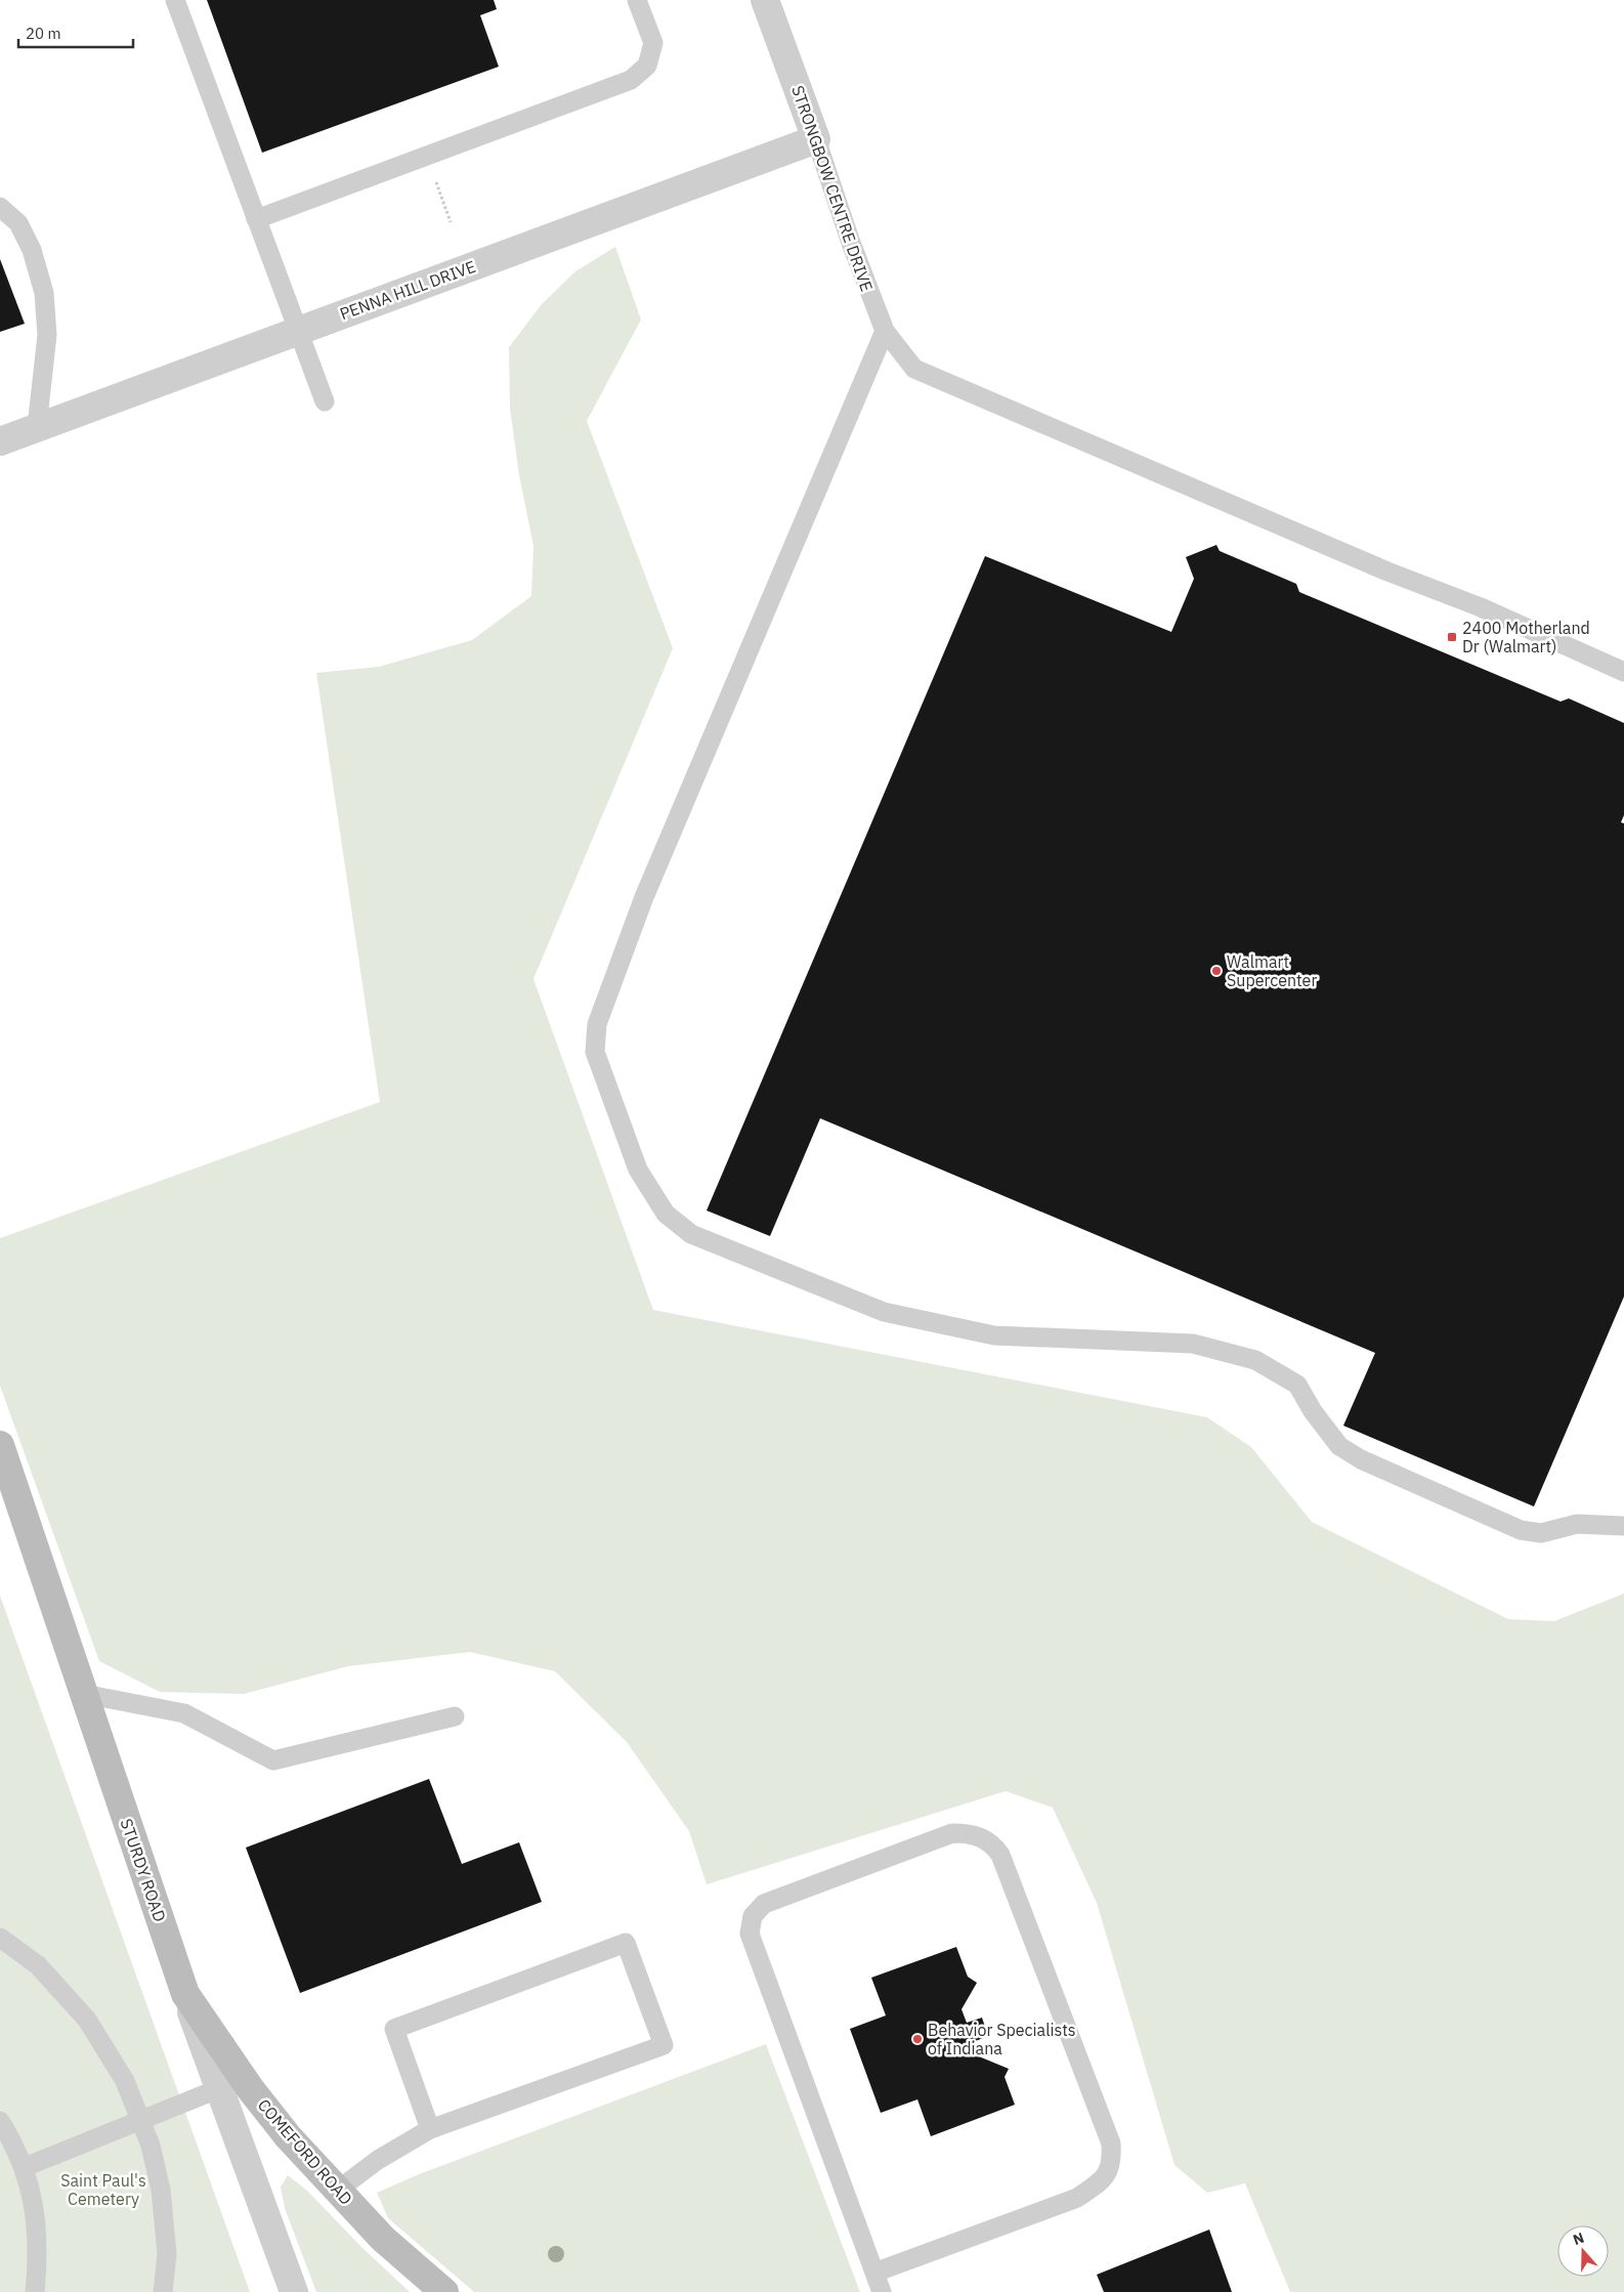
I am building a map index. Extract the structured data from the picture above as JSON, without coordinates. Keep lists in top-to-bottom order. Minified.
{"streets":{"street":["STRONGBOW CENTRE DRIVE","PENNA HILL DRIVE","STURDY ROAD","COMEFORD ROAD"]},"crossings":[["STRONGBOW CENTRE DRIVE","PENNA HILL DRIVE"],["STURDY ROAD","COMEFORD ROAD"]],"parks":["Saint Paul's Cemetery"],"places":{"transit":["2400 Motherland Dr (Walmart)"],"other":["Walmart Supercenter","Behavior Specialists of Indiana"]},"scale_bar":"20 m","north":"top"}
